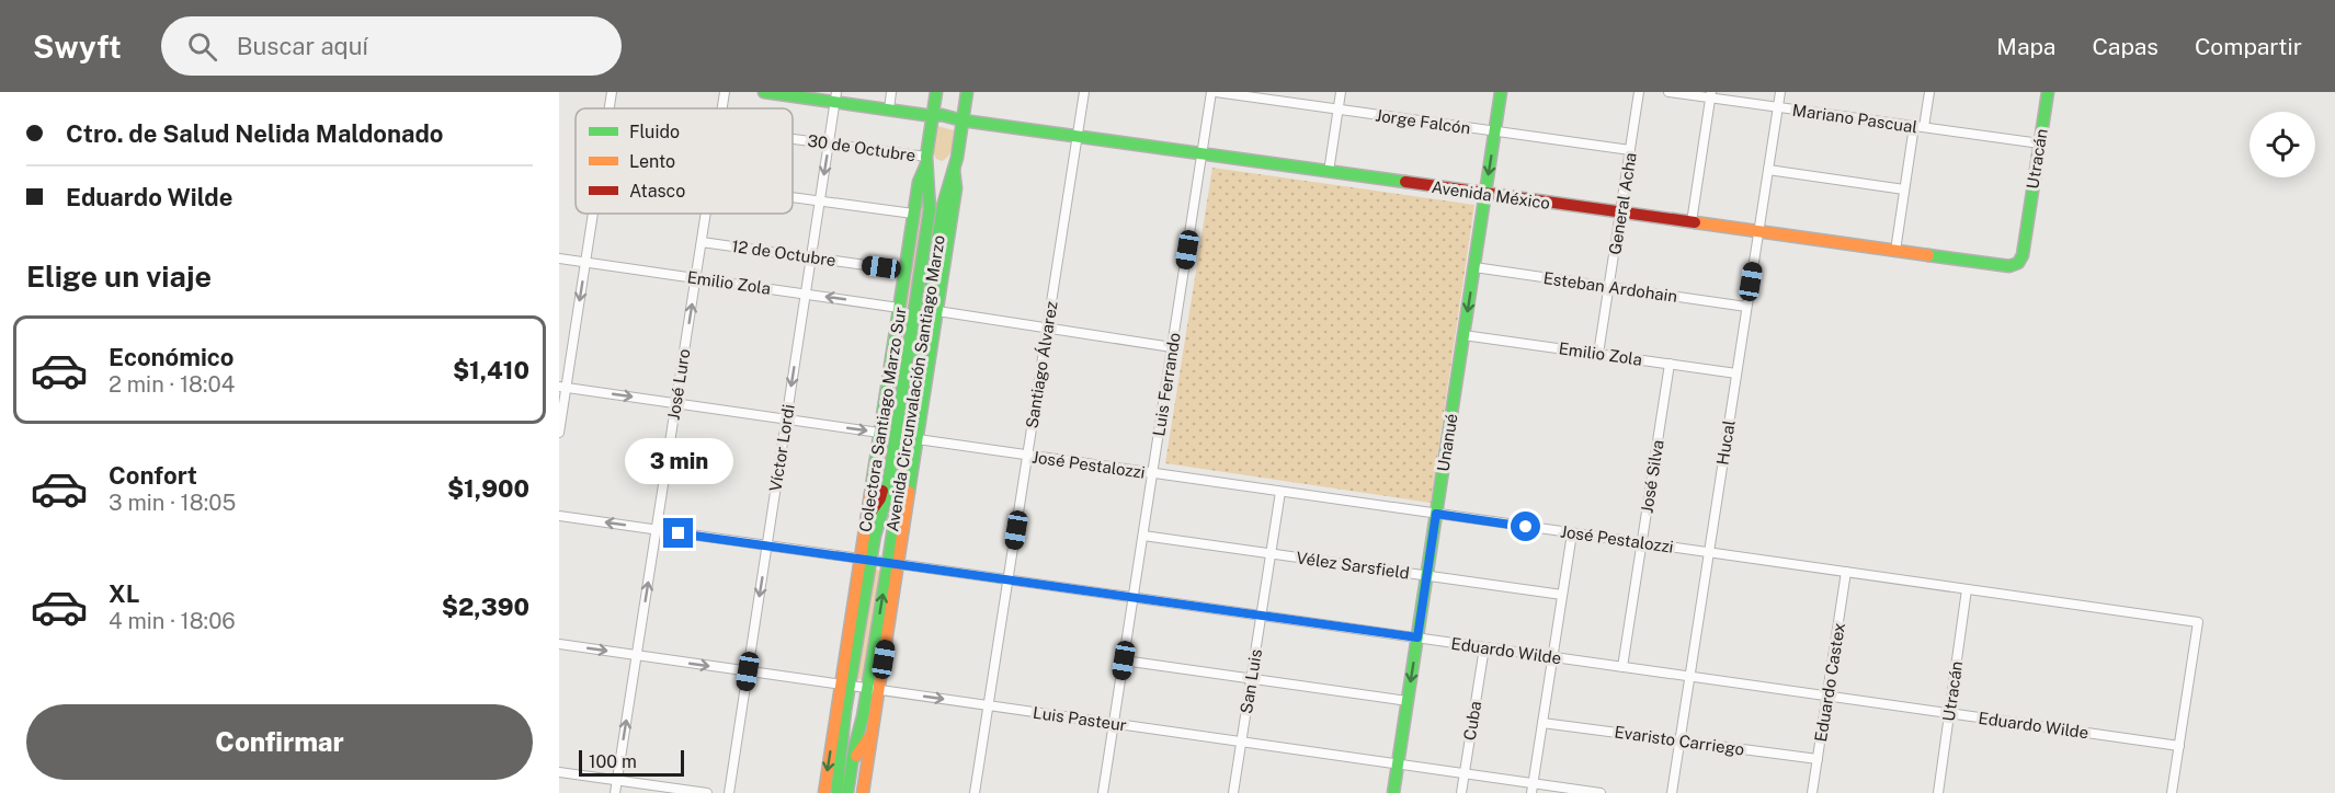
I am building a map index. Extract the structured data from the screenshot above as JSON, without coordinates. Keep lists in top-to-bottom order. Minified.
{"streets":{"street":["Mariano Pascual","Jorge Falcón","30 de Octubre","Utracán","Avenida México","General Acha","12 de Octubre","Emilio Zola","Esteban Ardohain","Santiago Álvarez","Avenida Circunvalación Santiago Marzo","José Luro","Luis Ferrando","Colectora Santiago Marzo Sur","Unanué","Hucal","Víctor Lordi","José Pestalozzi","José Silva","Vélez Sarsfield","Eduardo Wilde","San Luis","Eduardo Castex","Luis Pasteur","Cuba","Evaristo Carriego"]},"crossings":[["Mariano Pascual","Utracán"],["Mariano Pascual","Hucal"],["Jorge Falcón","General Acha"],["Jorge Falcón","Luis Ferrando"],["Jorge Falcón","Unanué"],["30 de Octubre","Avenida Circunvalación Santiago Marzo"],["30 de Octubre","Colectora Santiago Marzo Sur"],["30 de Octubre","Víctor Lordi"],["Utracán","Avenida México"],["Utracán","José Pestalozzi"],["Utracán","Eduardo Wilde"],["Avenida México","General Acha"],["Avenida México","Santiago Álvarez"],["Avenida México","Avenida Circunvalación Santiago Marzo"],["Avenida México","Luis Ferrando"],["Avenida México","Unanué"],["Avenida México","Hucal"],["Avenida México","Víctor Lordi"],["General Acha","Emilio Zola"],["General Acha","Esteban Ardohain"],["12 de Octubre","José Luro"],["12 de Octubre","Colectora Santiago Marzo Sur"],["12 de Octubre","Víctor Lordi"],["Emilio Zola","José Luro"],["Emilio Zola","Colectora Santiago Marzo Sur"],["Emilio Zola","Unanué"],["Emilio Zola","Hucal"],["Emilio Zola","Víctor Lordi"],["Emilio Zola","José Silva"],["Esteban Ardohain","Unanué"],["Esteban Ardohain","Hucal"],["Santiago Álvarez","José Pestalozzi"],["Santiago Álvarez","Eduardo Wilde"],["Santiago Álvarez","Luis Pasteur"],["Avenida Circunvalación Santiago Marzo","Colectora Santiago Marzo Sur"],["Avenida Circunvalación Santiago Marzo","Eduardo Wilde"],["Avenida Circunvalación Santiago Marzo","Luis Pasteur"],["José Luro","Eduardo Wilde"],["José Luro","Luis Pasteur"],["Luis Ferrando","José Pestalozzi"],["Luis Ferrando","Vélez Sarsfield"],["Luis Ferrando","Eduardo Wilde"],["Luis Ferrando","Luis Pasteur"],["Colectora Santiago Marzo Sur","Eduardo Wilde"],["Unanué","José Pestalozzi"],["Unanué","Vélez Sarsfield"],["Unanué","Eduardo Wilde"],["Unanué","Luis Pasteur"],["Hucal","José Pestalozzi"],["Hucal","Eduardo Wilde"],["Hucal","Evaristo Carriego"],["Víctor Lordi","Eduardo Wilde"],["Víctor Lordi","Luis Pasteur"],["José Pestalozzi","José Silva"],["José Pestalozzi","Eduardo Wilde"],["José Pestalozzi","San Luis"],["José Pestalozzi","Eduardo Castex"],["José Silva","Eduardo Wilde"],["Vélez Sarsfield","San Luis"],["Eduardo Wilde","San Luis"],["Eduardo Wilde","Eduardo Castex"],["Eduardo Wilde","Cuba"],["San Luis","Luis Pasteur"],["Eduardo Castex","Evaristo Carriego"],["Luis Pasteur","Cuba"]],"one_way":["José Luro","Víctor Lordi"],"legend":["Fluido","Lento","Atasco"],"scale_bar":"100 m","page":{"header":"Swyft","search":"Buscar aquí","nav":["Mapa","Capas","Compartir"],"banner":["Ctro. de Salud Nelida Maldonado","Eduardo Wilde"],"heading":"Elige un viaje","list":[{"name":"Económico","note":"2 min · 18:04","value":"$1,410"},{"name":"Confort","note":"3 min · 18:05","value":"$1,900"},{"name":"XL","note":"4 min · 18:06","value":"$2,390"}],"bubble":"3 min","buttons":"Confirmar","scale":"100 m"}}
